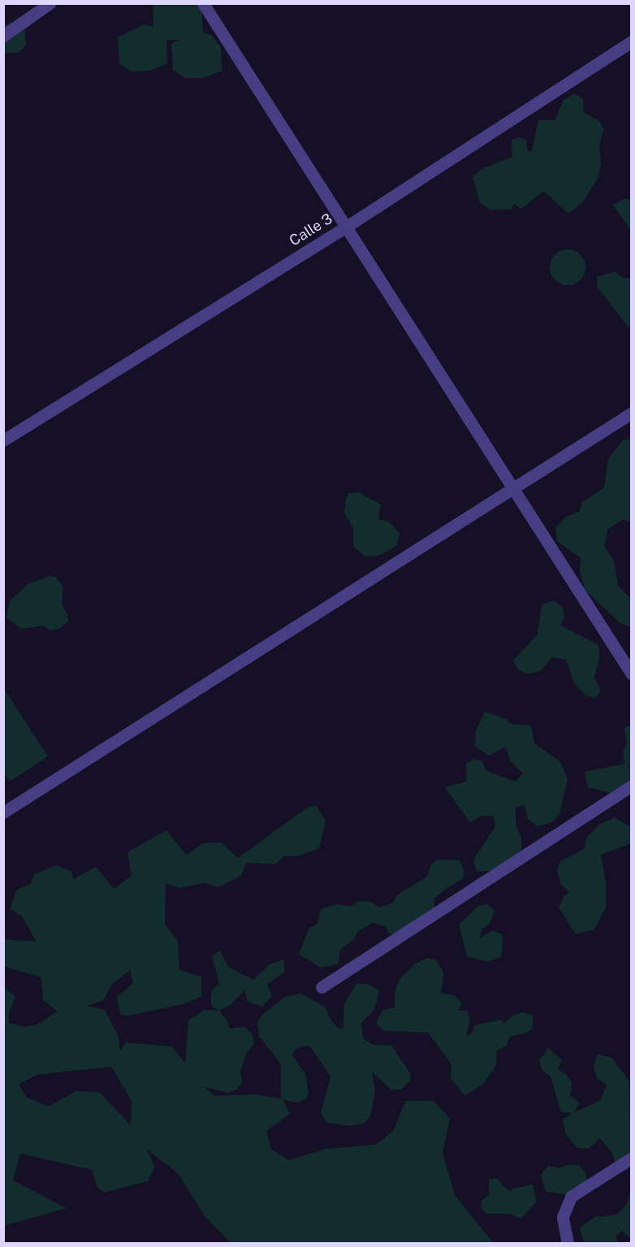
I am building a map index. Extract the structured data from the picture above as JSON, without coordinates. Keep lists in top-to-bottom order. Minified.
{"streets":{"street":["Calle 3"]}}
